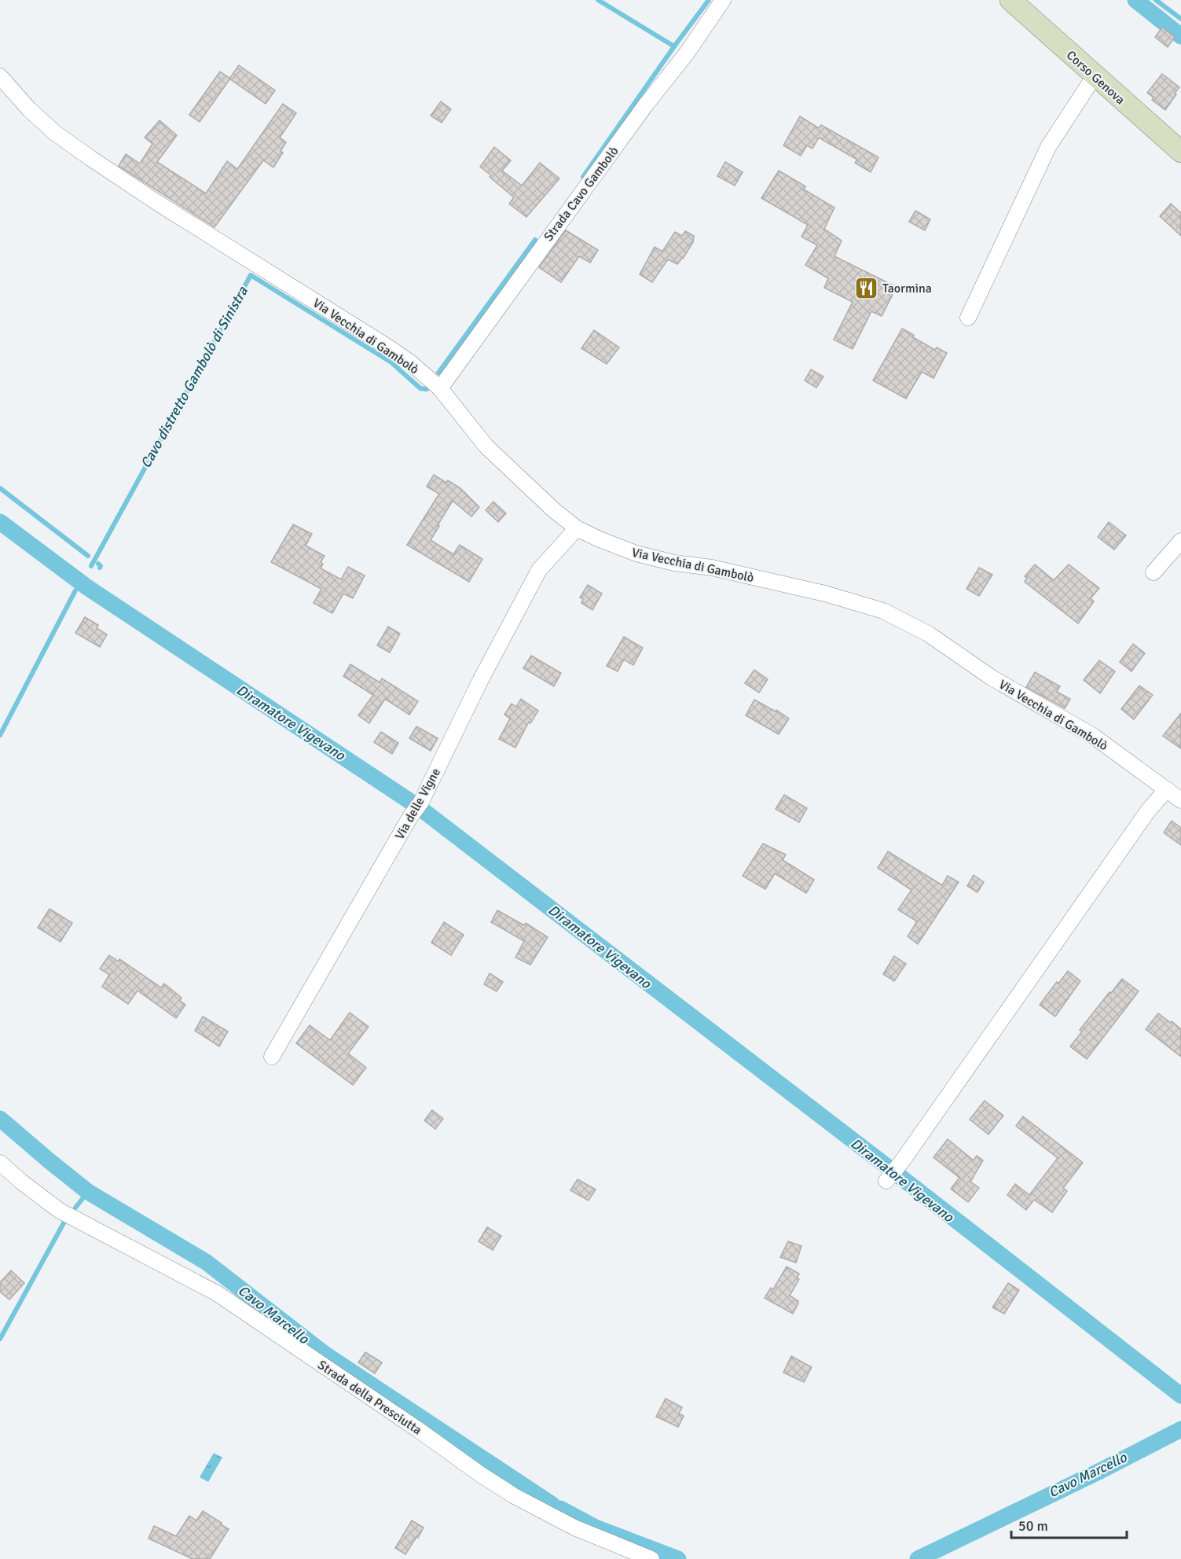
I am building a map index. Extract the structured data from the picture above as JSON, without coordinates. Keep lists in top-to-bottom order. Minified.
{"streets":{"main road":["Corso Genova"],"street":["Strada Cavo Gambolò","Via Vecchia di Gambolò","Via delle Vigne","Strada della Presciutta"]},"crossings":[["Strada Cavo Gambolò","Via Vecchia di Gambolò"],["Via Vecchia di Gambolò","Via delle Vigne"]],"water":["Cavo distretto Gambolò di Sinistra","Diramatore Vigevano","Cavo Marcello"],"places":{"restaurant":["Taormina"]},"scale_bar":"50 m"}
